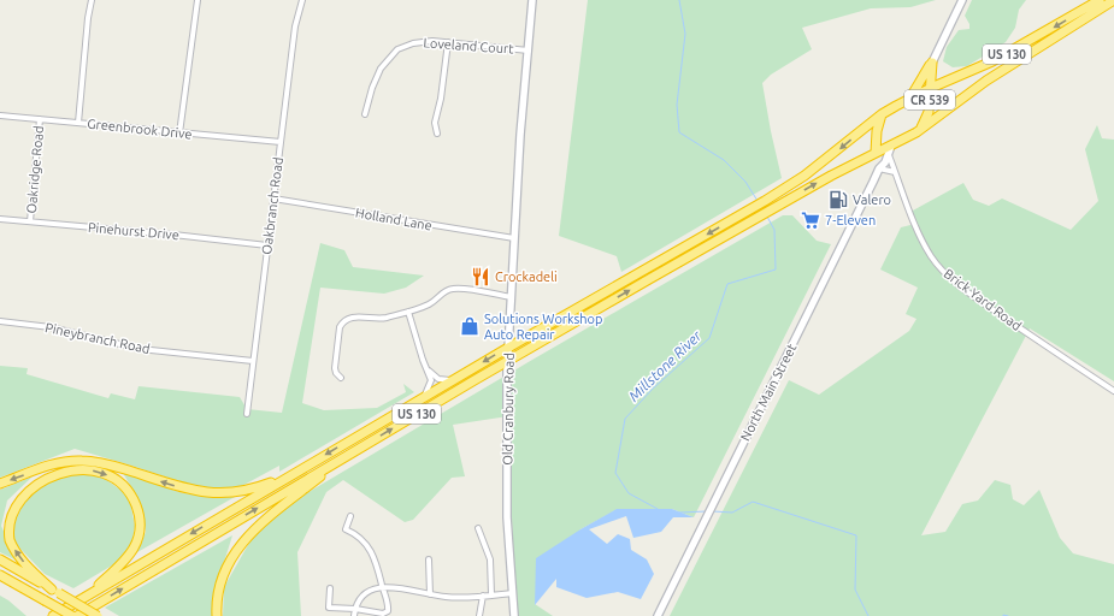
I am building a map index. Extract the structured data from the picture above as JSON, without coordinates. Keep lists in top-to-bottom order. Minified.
{"streets":{"highway":["US 130","CR 539"],"street":["Loveland Court","Greenbrook Drive","Oakridge Road","Oakbranch Road","Holland Lane","Pinehurst Drive","Brick Yard Road","Pineybranch Road","North Main Street","Old Cranbury Road"]},"crossings":[["Loveland Court","Old Cranbury Road"],["US 130","CR 539"],["US 130","Old Cranbury Road"],["Greenbrook Drive","Oakridge Road"],["Greenbrook Drive","Oakbranch Road"],["Oakridge Road","Pinehurst Drive"],["Oakbranch Road","Holland Lane"],["Oakbranch Road","Pinehurst Drive"],["Oakbranch Road","Pineybranch Road"],["Holland Lane","Old Cranbury Road"],["Brick Yard Road","North Main Street"]],"water":["Millstone River"],"places":{"fuel station":["Valero"],"supermarket":["7-Eleven"],"restaurant":["Crockadeli"],"shop":["Solutions Workshop Auto Repair"]}}
